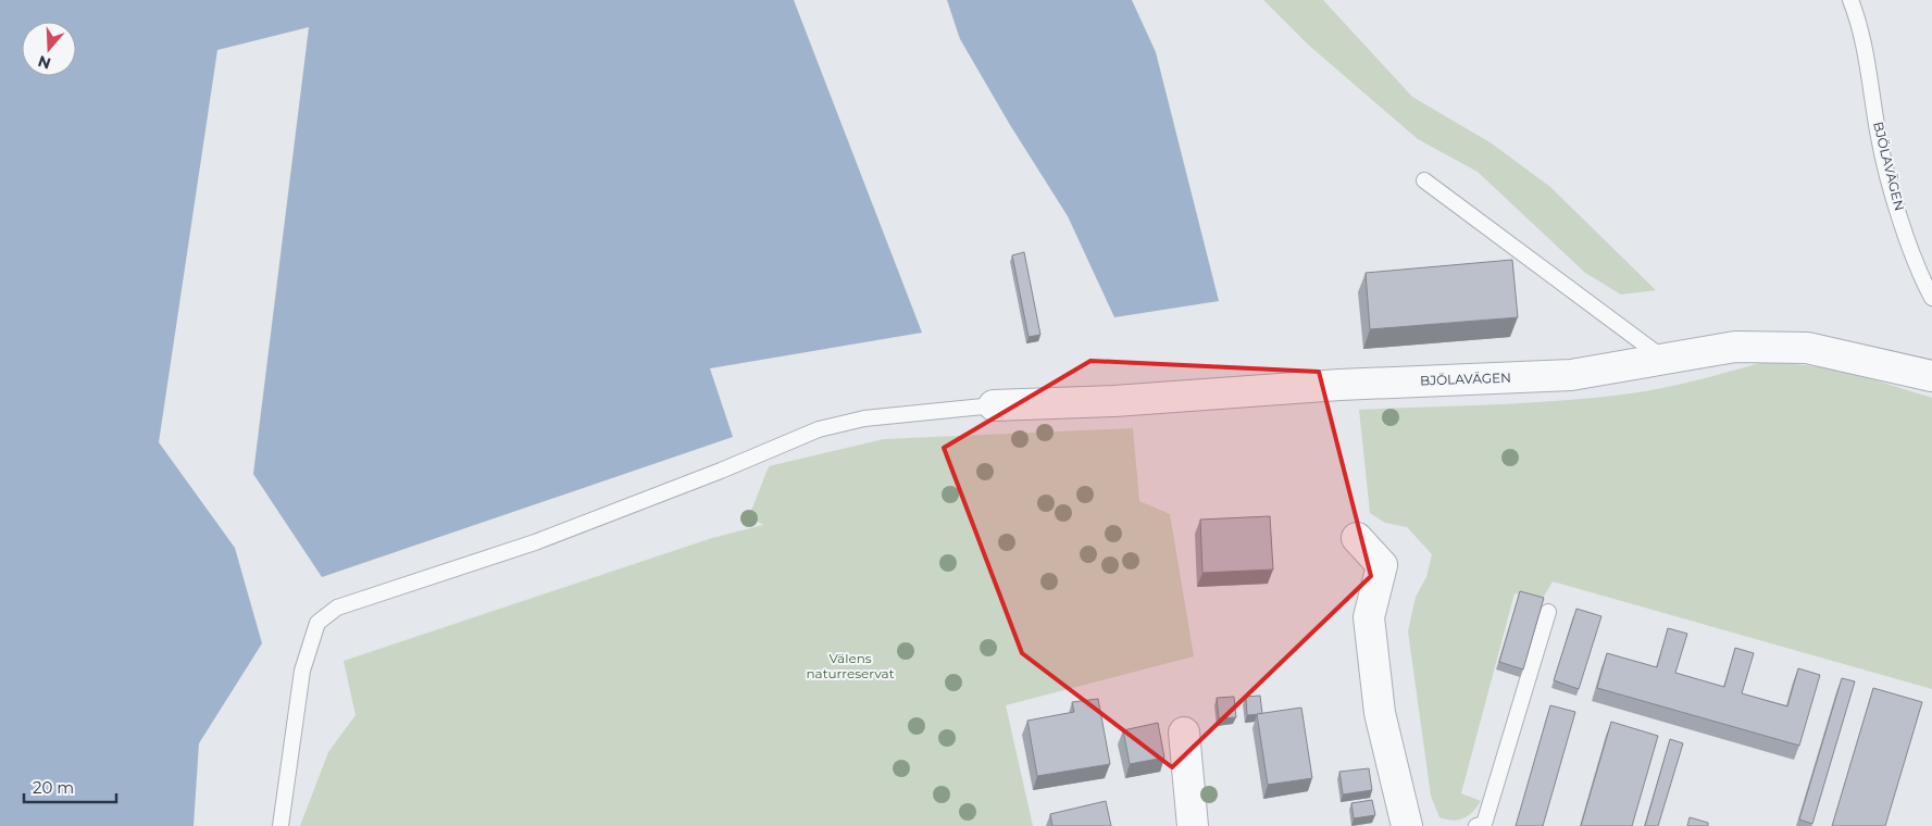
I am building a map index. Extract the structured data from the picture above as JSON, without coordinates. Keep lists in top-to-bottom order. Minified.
{"streets":{"street":["BJÖLAVÄGEN"]},"parks":["Välens naturreservat"],"scale_bar":"20 m","north":"bottom"}
